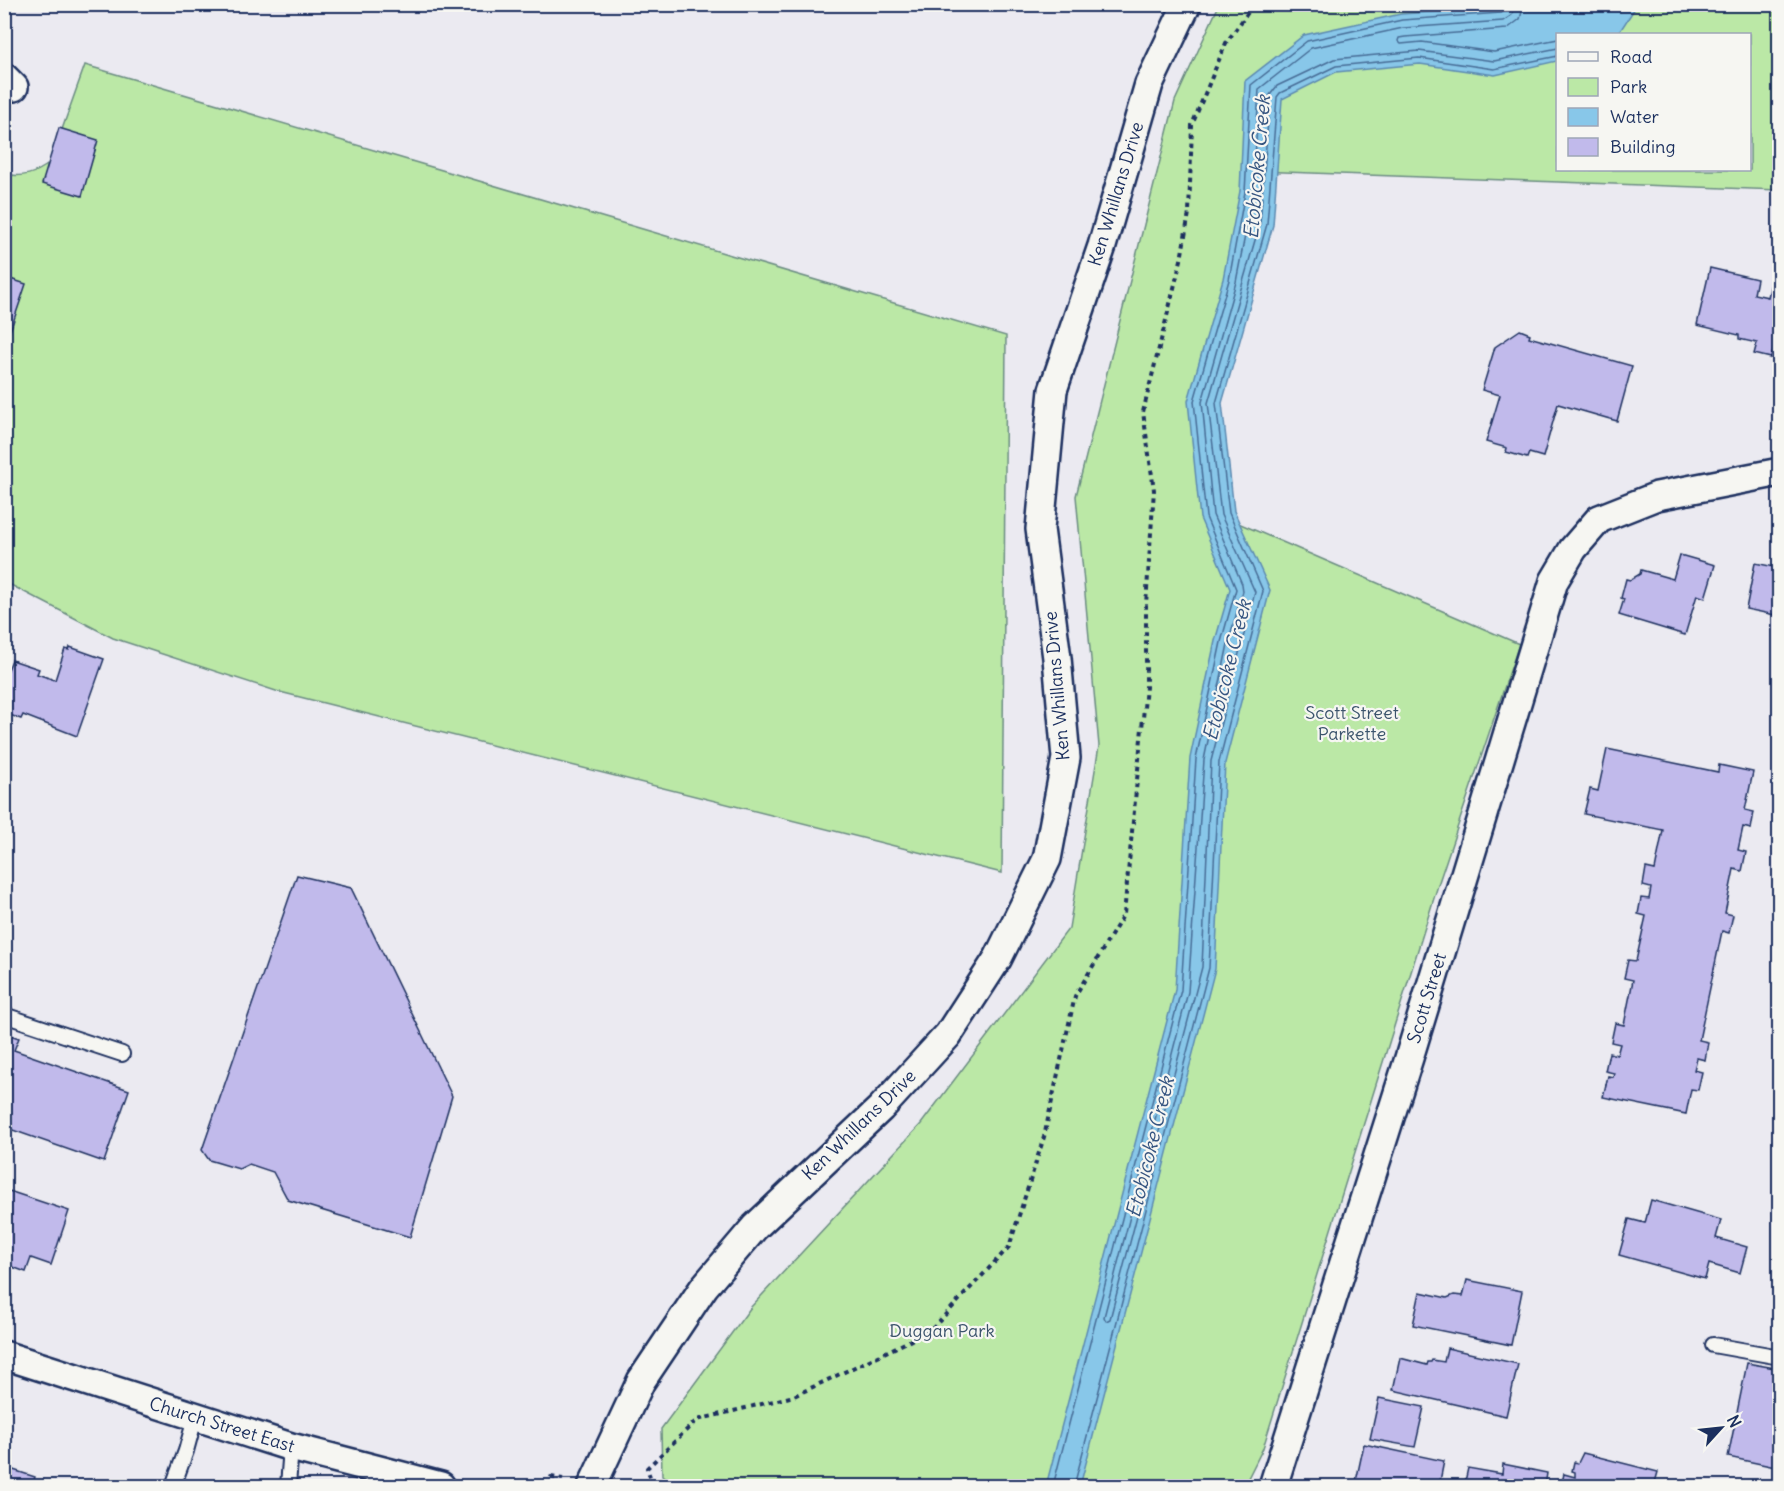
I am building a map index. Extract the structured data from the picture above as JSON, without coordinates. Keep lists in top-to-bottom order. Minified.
{"streets":{"street":["Ken Whillans Drive","Scott Street","Church Street East"]},"water":["Etobicoke Creek"],"parks":["Scott Street Parkette","Duggan Park"],"legend":["Road","Park","Water","Building"],"north":"top right"}
